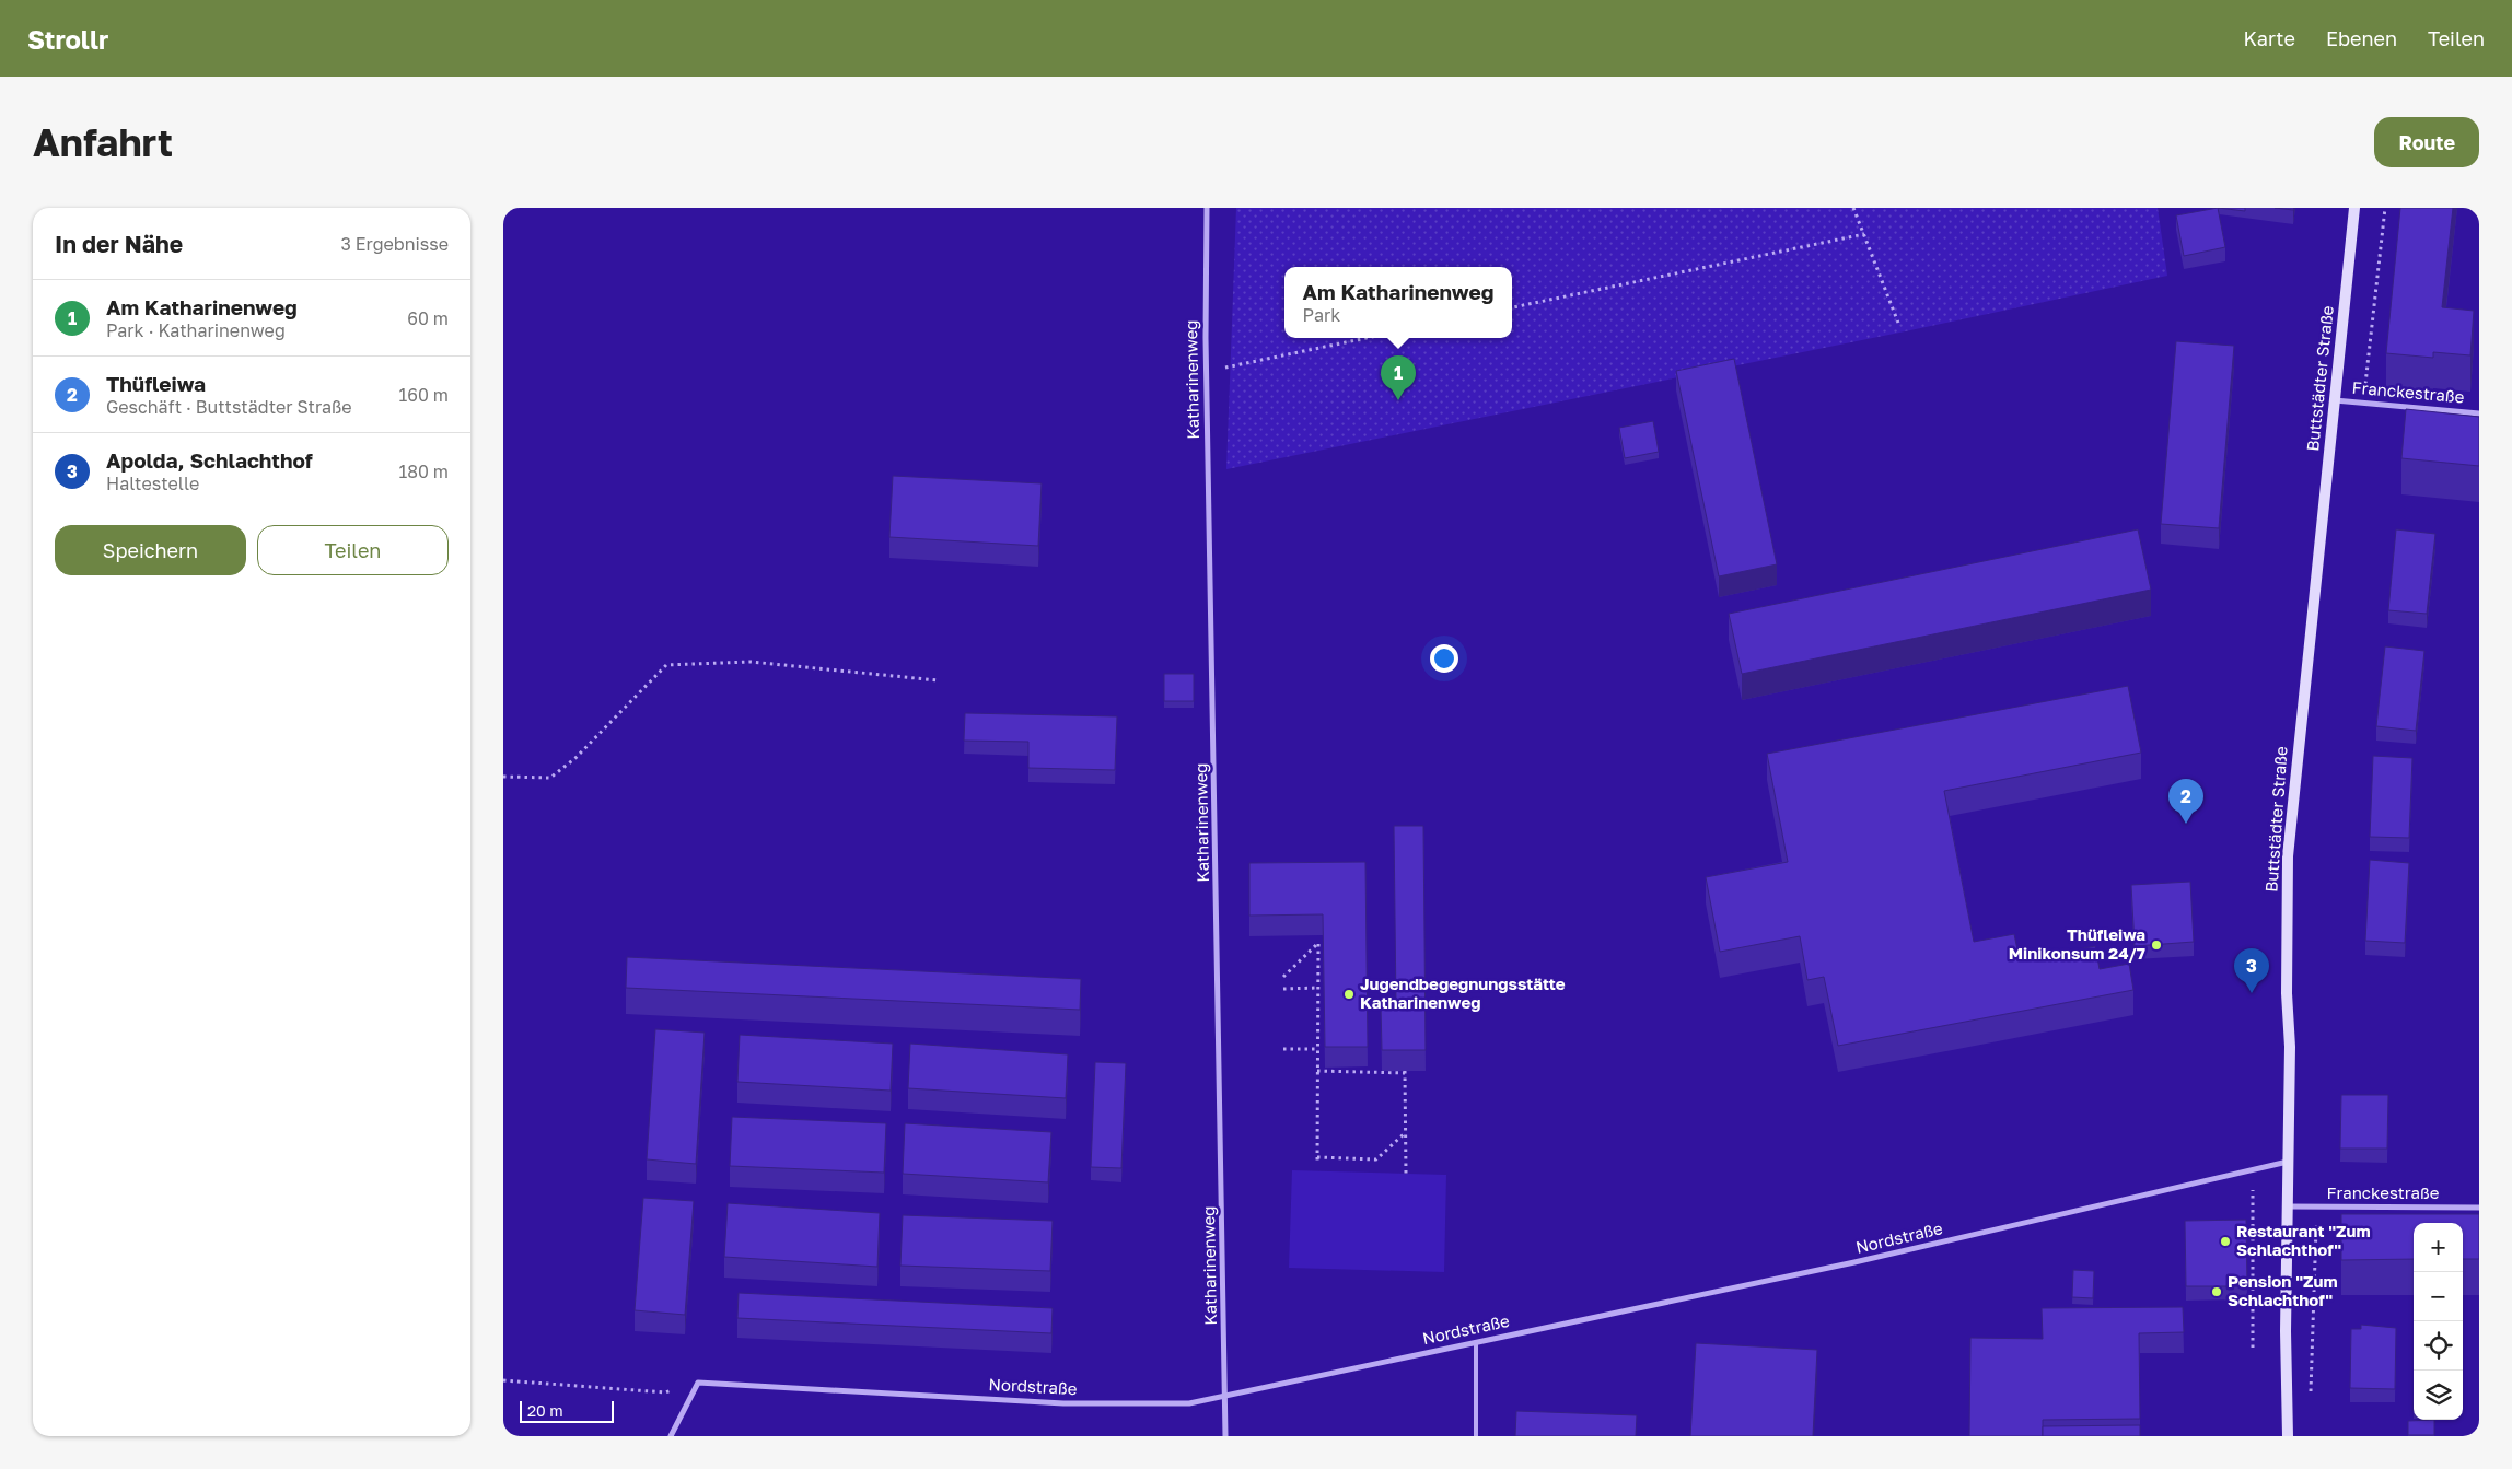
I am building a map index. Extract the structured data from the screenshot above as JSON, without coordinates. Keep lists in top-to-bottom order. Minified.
{"streets":{"street":["Buttstädter Straße","Katharinenweg","Franckestraße","Nordstraße"]},"crossings":[["Buttstädter Straße","Franckestraße"],["Buttstädter Straße","Nordstraße"],["Katharinenweg","Nordstraße"]],"places":["Thüfleiwa Minikonsum 24/7","Jugendbegegnungsstätte Katharinenweg","Restaurant \"Zum Schlachthof\"","Pension \"Zum Schlachthof\""],"scale_bar":"20 m","page":{"header":"Strollr","nav":["Karte","Ebenen","Teilen"],"buttons":["Route",["Speichern","Teilen"]],"title":"Anfahrt","heading":["In der Nähe","3 Ergebnisse"],"popup":["Am Katharinenweg","Park"],"list":[{"mark":"1","name":"Am Katharinenweg","note":"Park · Katharinenweg","value":"60 m"},{"mark":"2","name":"Thüfleiwa","note":"Geschäft · Buttstädter Straße","value":"160 m"},{"mark":"3","name":"Apolda, Schlachthof","note":"Haltestelle","value":"180 m"}],"pins":["1","2","3"],"map_buttons":["+","−"],"scale":"20 m"}}
